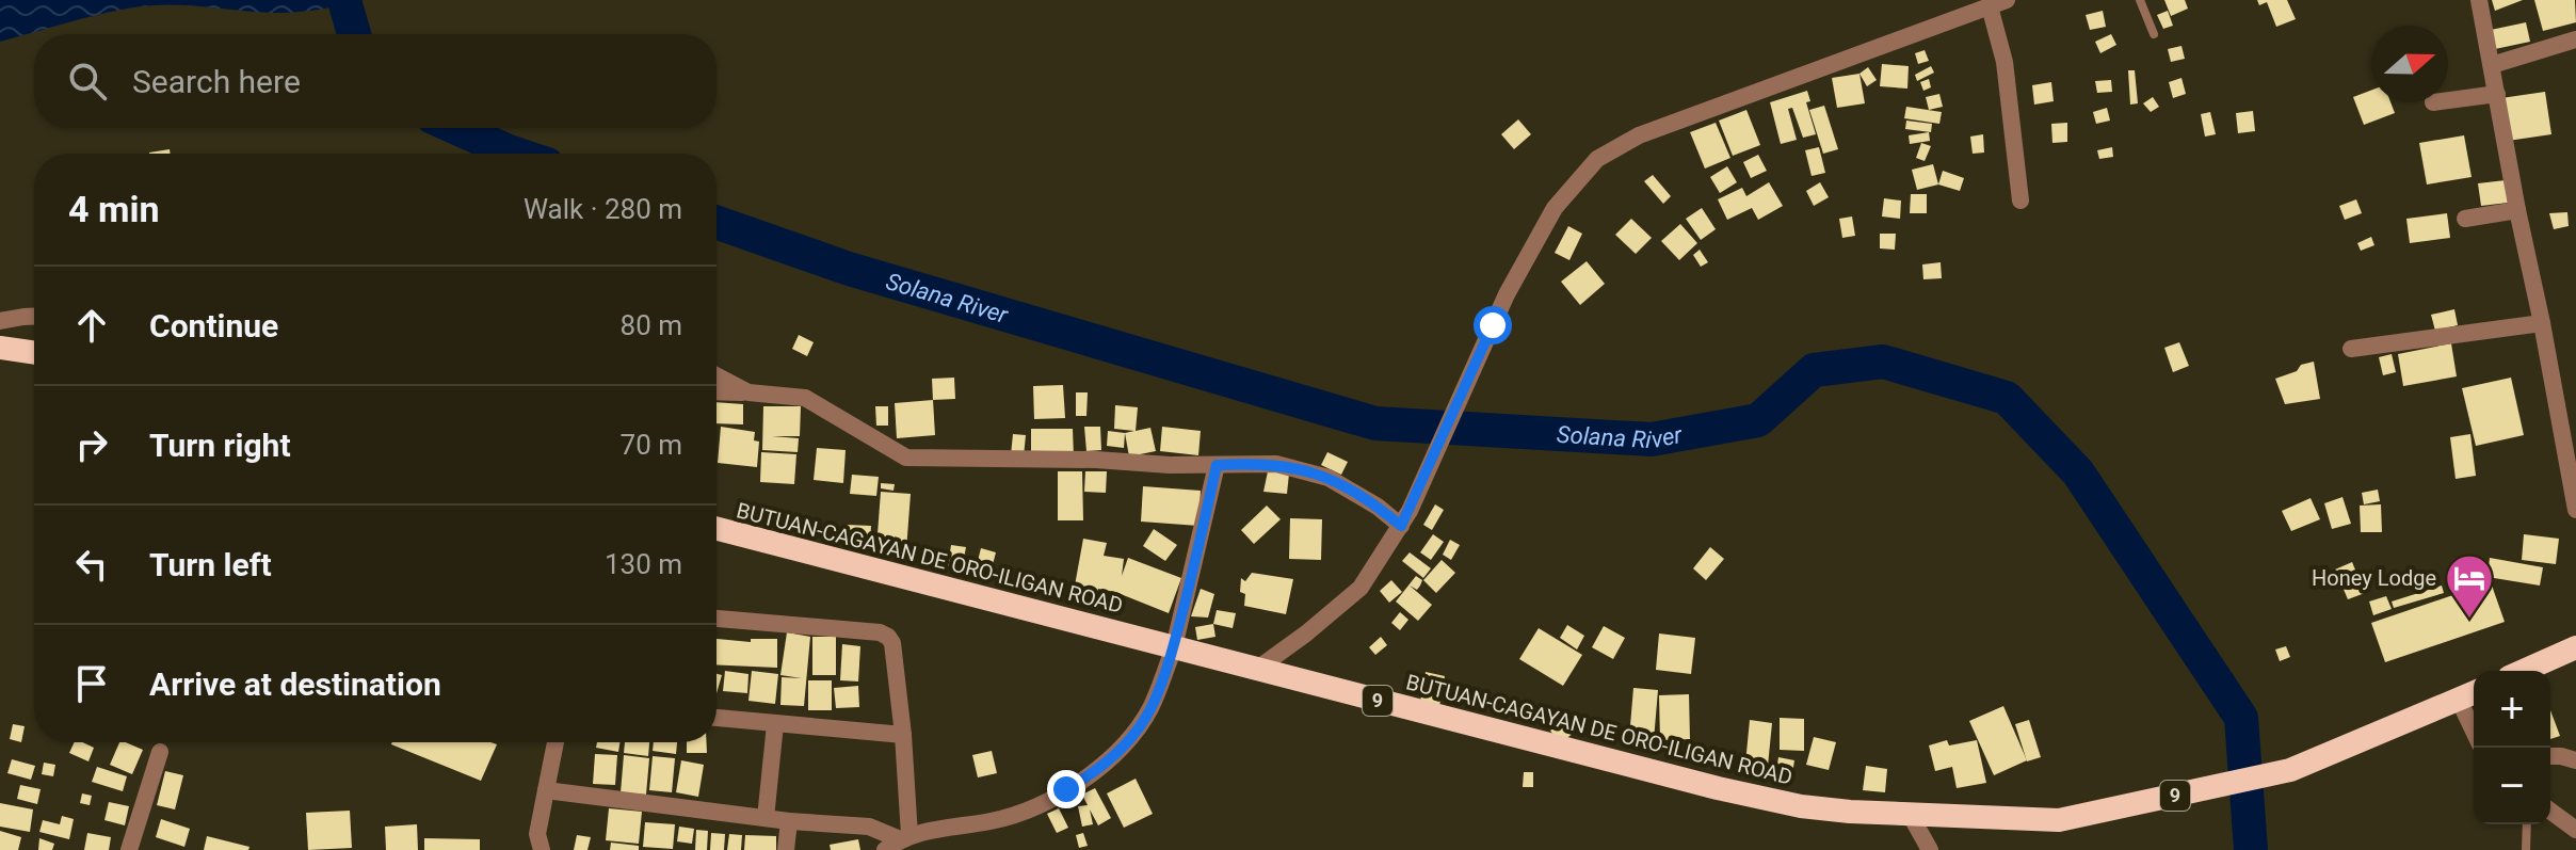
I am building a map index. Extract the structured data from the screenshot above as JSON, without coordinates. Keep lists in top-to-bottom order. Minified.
{"streets":{"highway":["BUTUAN-CAGAYAN DE ORO-ILIGAN ROAD","9"]},"water":["Solana River"],"places":{"hotel":["Honey Lodge"]},"north":"right","page":{"search":"Search here","heading":["4 min","Walk · 280 m"],"list":[["Continue","80 m"],["Turn right","70 m"],["Turn left","130 m"],"Arrive at destination"],"map_buttons":["+","−"]}}
